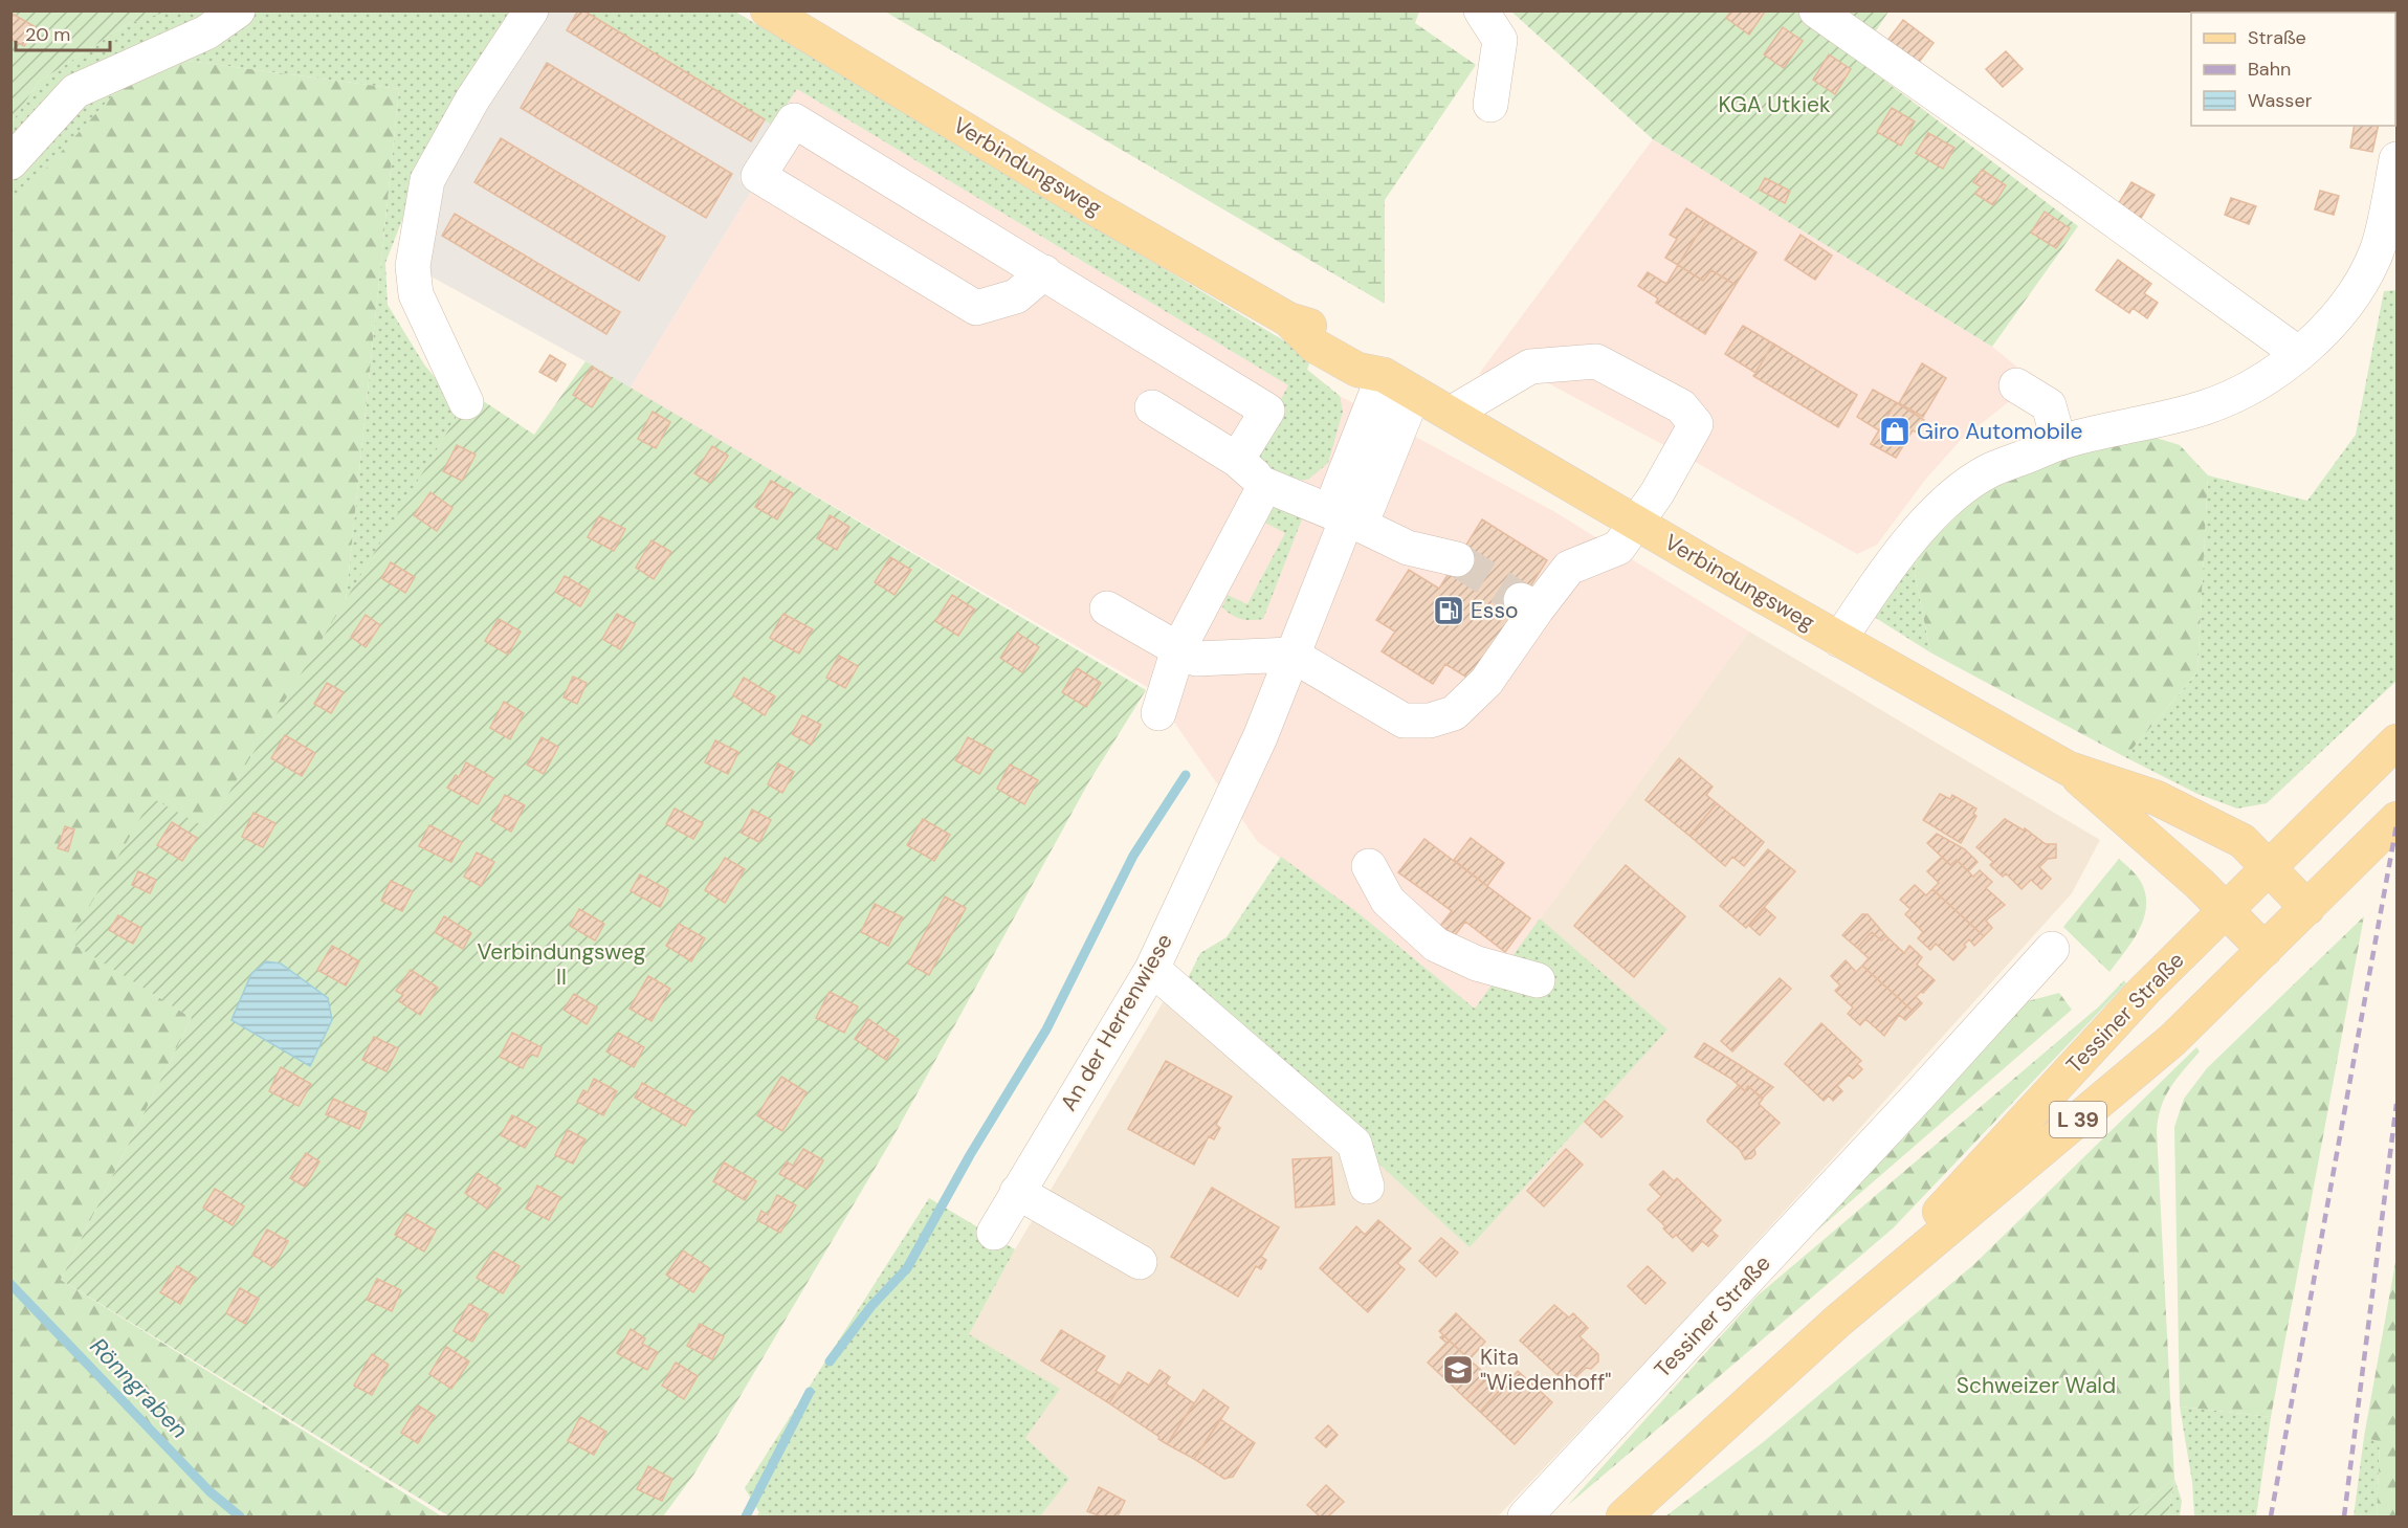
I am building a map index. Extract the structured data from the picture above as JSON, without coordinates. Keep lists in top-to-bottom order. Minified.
{"streets":{"main road":["Verbindungsweg","Tessiner Straße","L 39"],"street":["An der Herrenwiese"]},"crossings":[["Verbindungsweg","Tessiner Straße"]],"water":["Rönngraben"],"parks":["KGA Utkiek","Verbindungsweg II","Schweizer Wald"],"places":{"shop":["Giro Automobile"],"fuel station":["Esso"],"school or university":["Kita \"Wiedenhoff\""]},"legend":["Straße","Bahn","Wasser"],"scale_bar":"20 m"}
